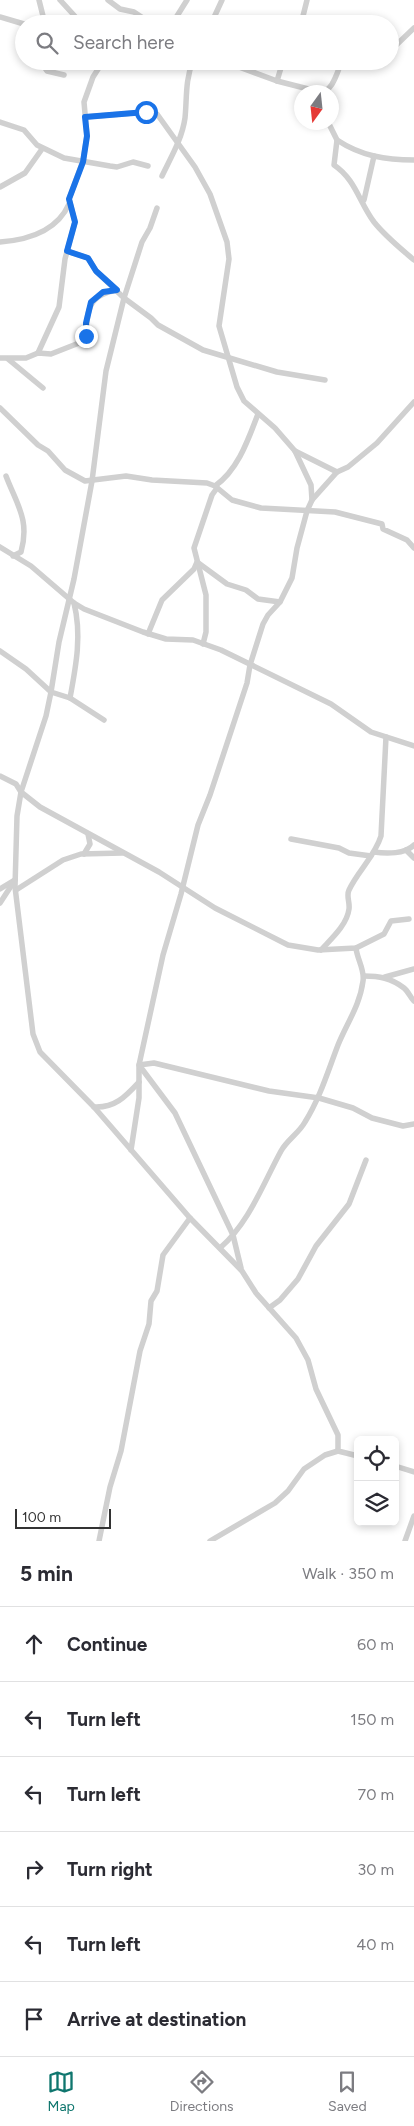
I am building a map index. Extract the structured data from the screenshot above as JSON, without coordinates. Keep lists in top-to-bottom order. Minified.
{"scale_bar":"100 m","north":"bottom","page":{"search":"Search here","scale":"100 m","heading":["5 min","Walk · 350 m"],"list":[["Continue","60 m"],["Turn left","150 m"],["Turn left","70 m"],["Turn right","30 m"],["Turn left","40 m"],"Arrive at destination"],"nav":["Map","Directions","Saved"]}}
